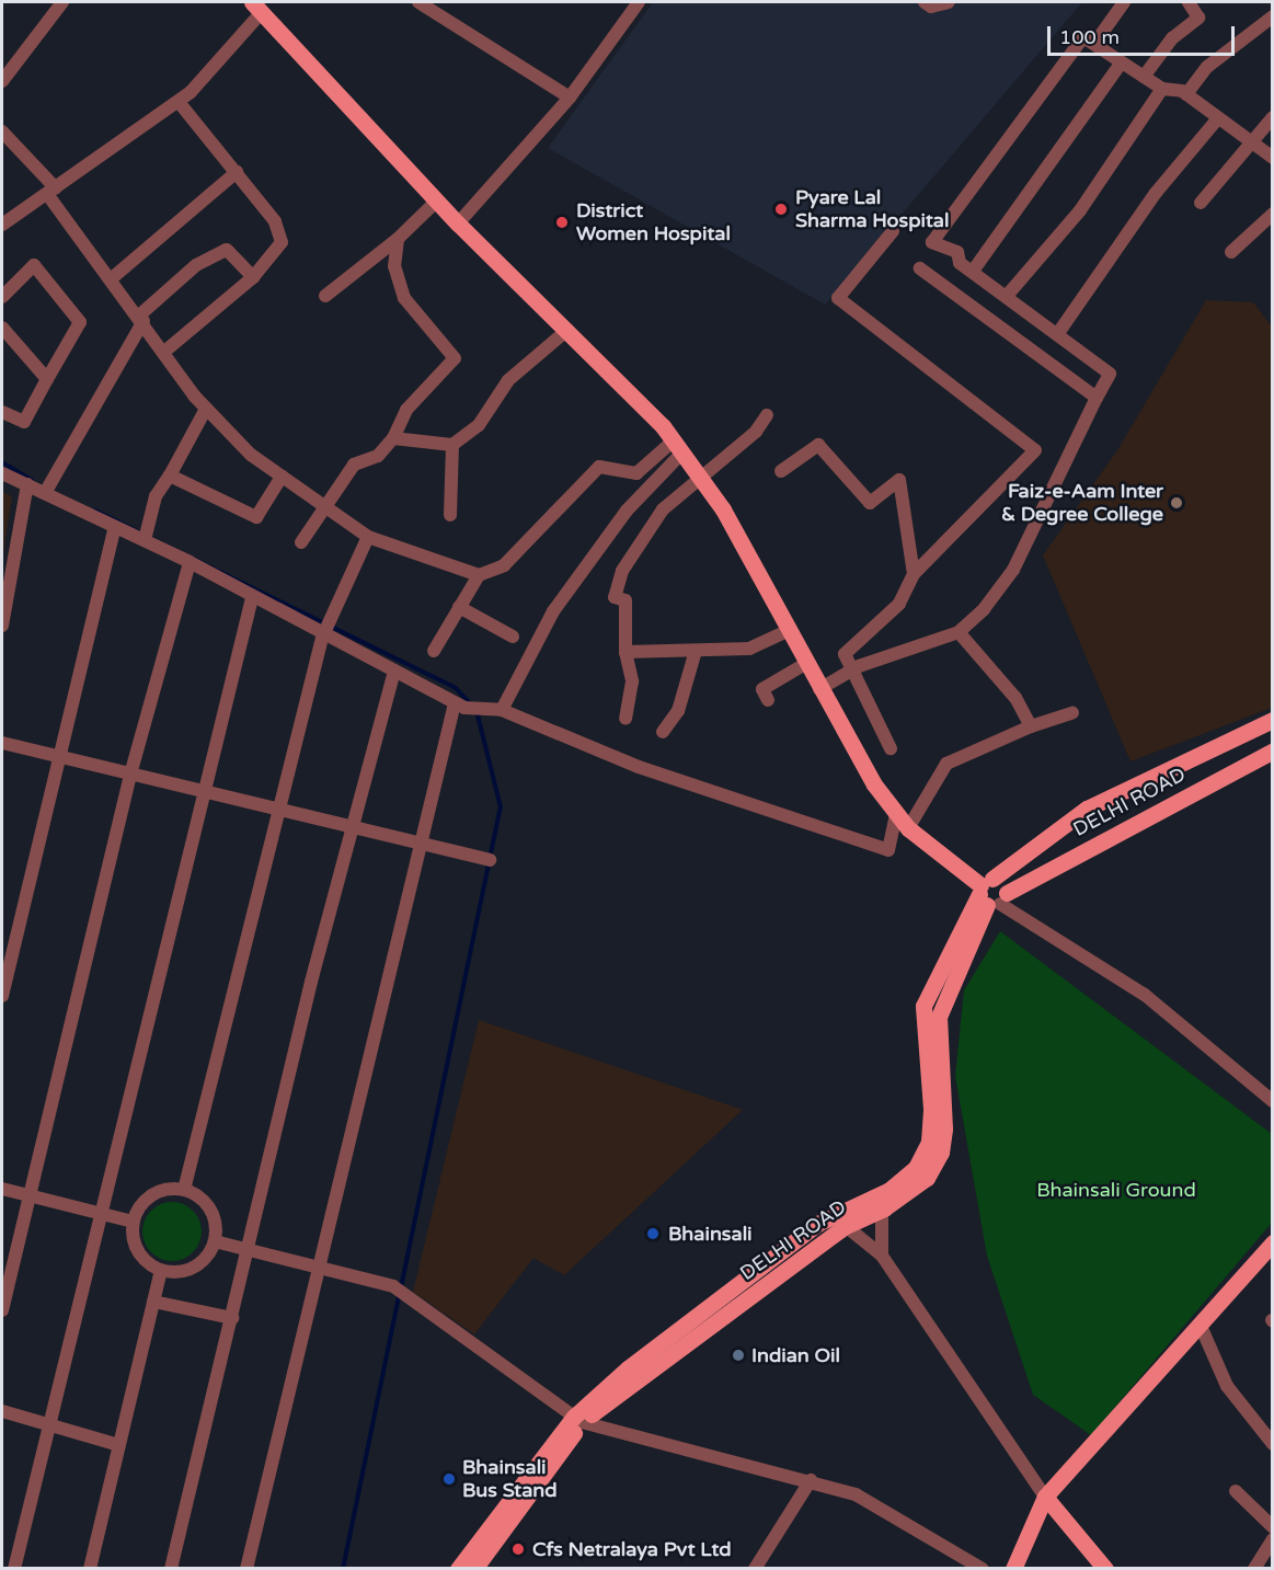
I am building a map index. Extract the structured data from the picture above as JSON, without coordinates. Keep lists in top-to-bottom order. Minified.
{"streets":{"main road":["DELHI ROAD"]},"parks":["Bhainsali Ground"],"places":["Pyare Lal Sharma Hospital","District Women Hospital","Faiz-e-Aam Inter & Degree College","Bhainsali","Indian Oil","Bhainsali Bus Stand","Cfs Netralaya Pvt Ltd"],"scale_bar":"100 m"}
